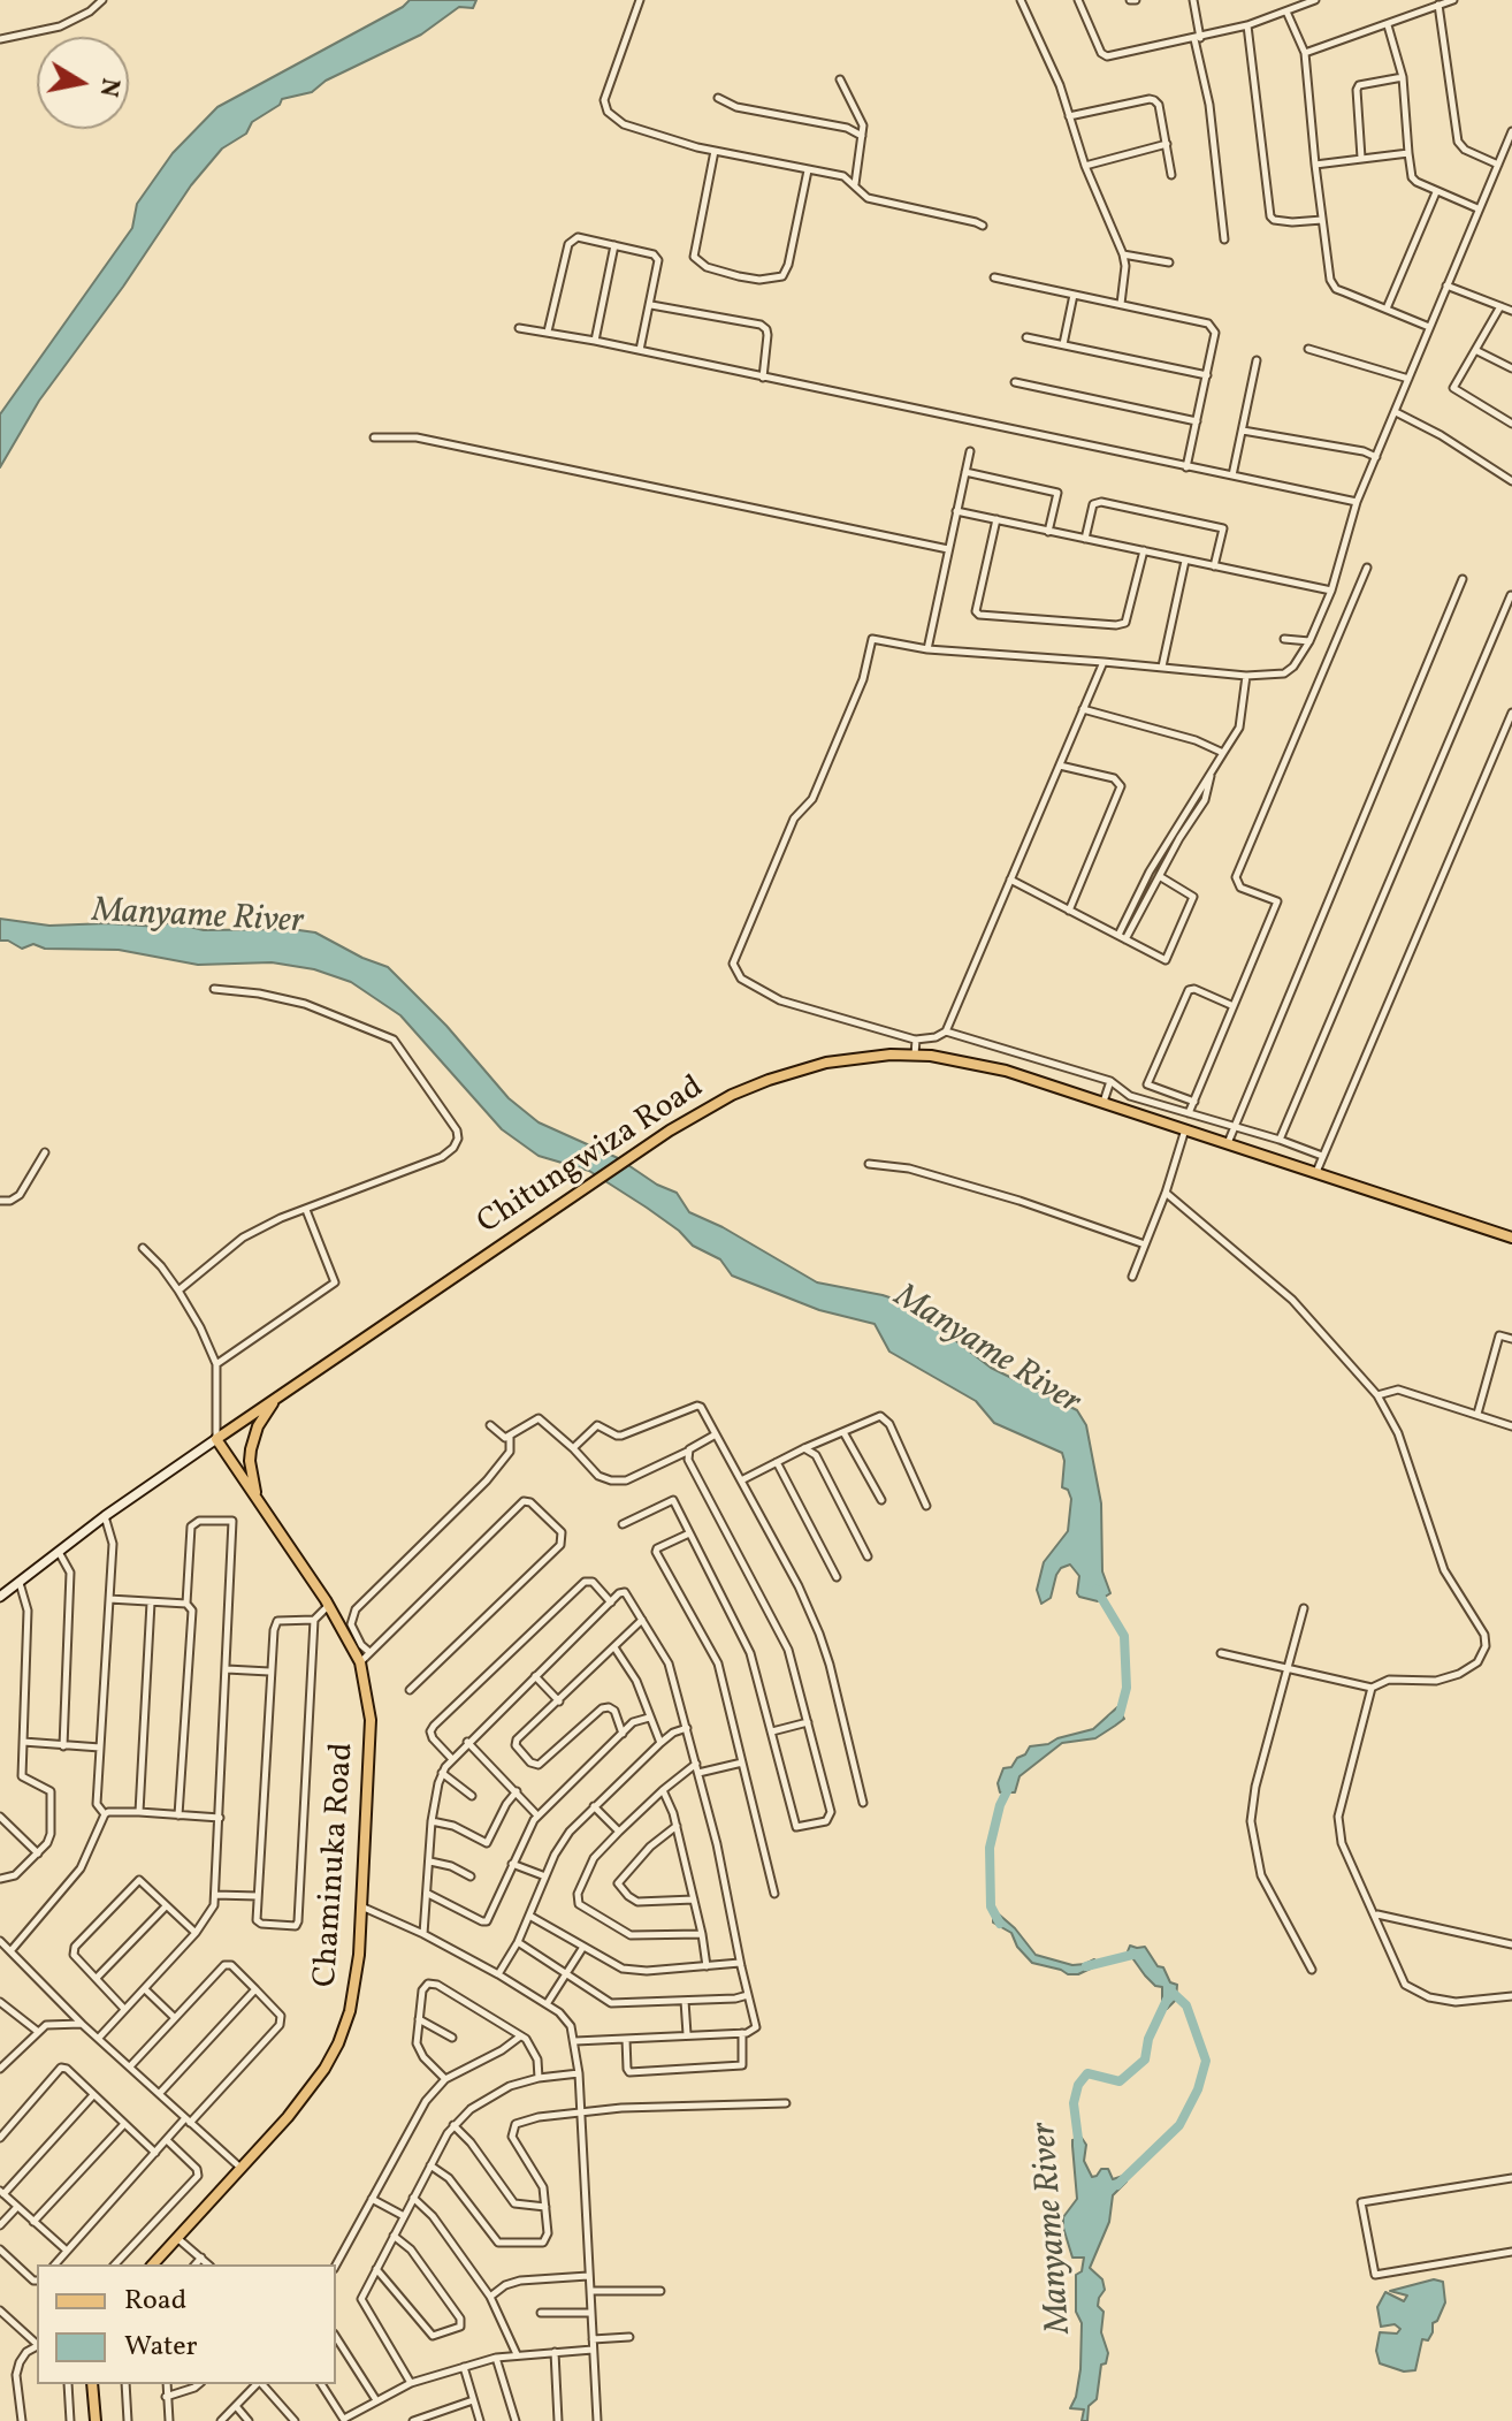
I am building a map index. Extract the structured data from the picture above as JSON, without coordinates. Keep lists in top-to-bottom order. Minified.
{"streets":{"main road":["Chitungwiza Road","Chaminuka Road"]},"crossings":[["Chitungwiza Road","Chaminuka Road"]],"water":["Manyame River"],"legend":["Road","Water"],"north":"right"}
